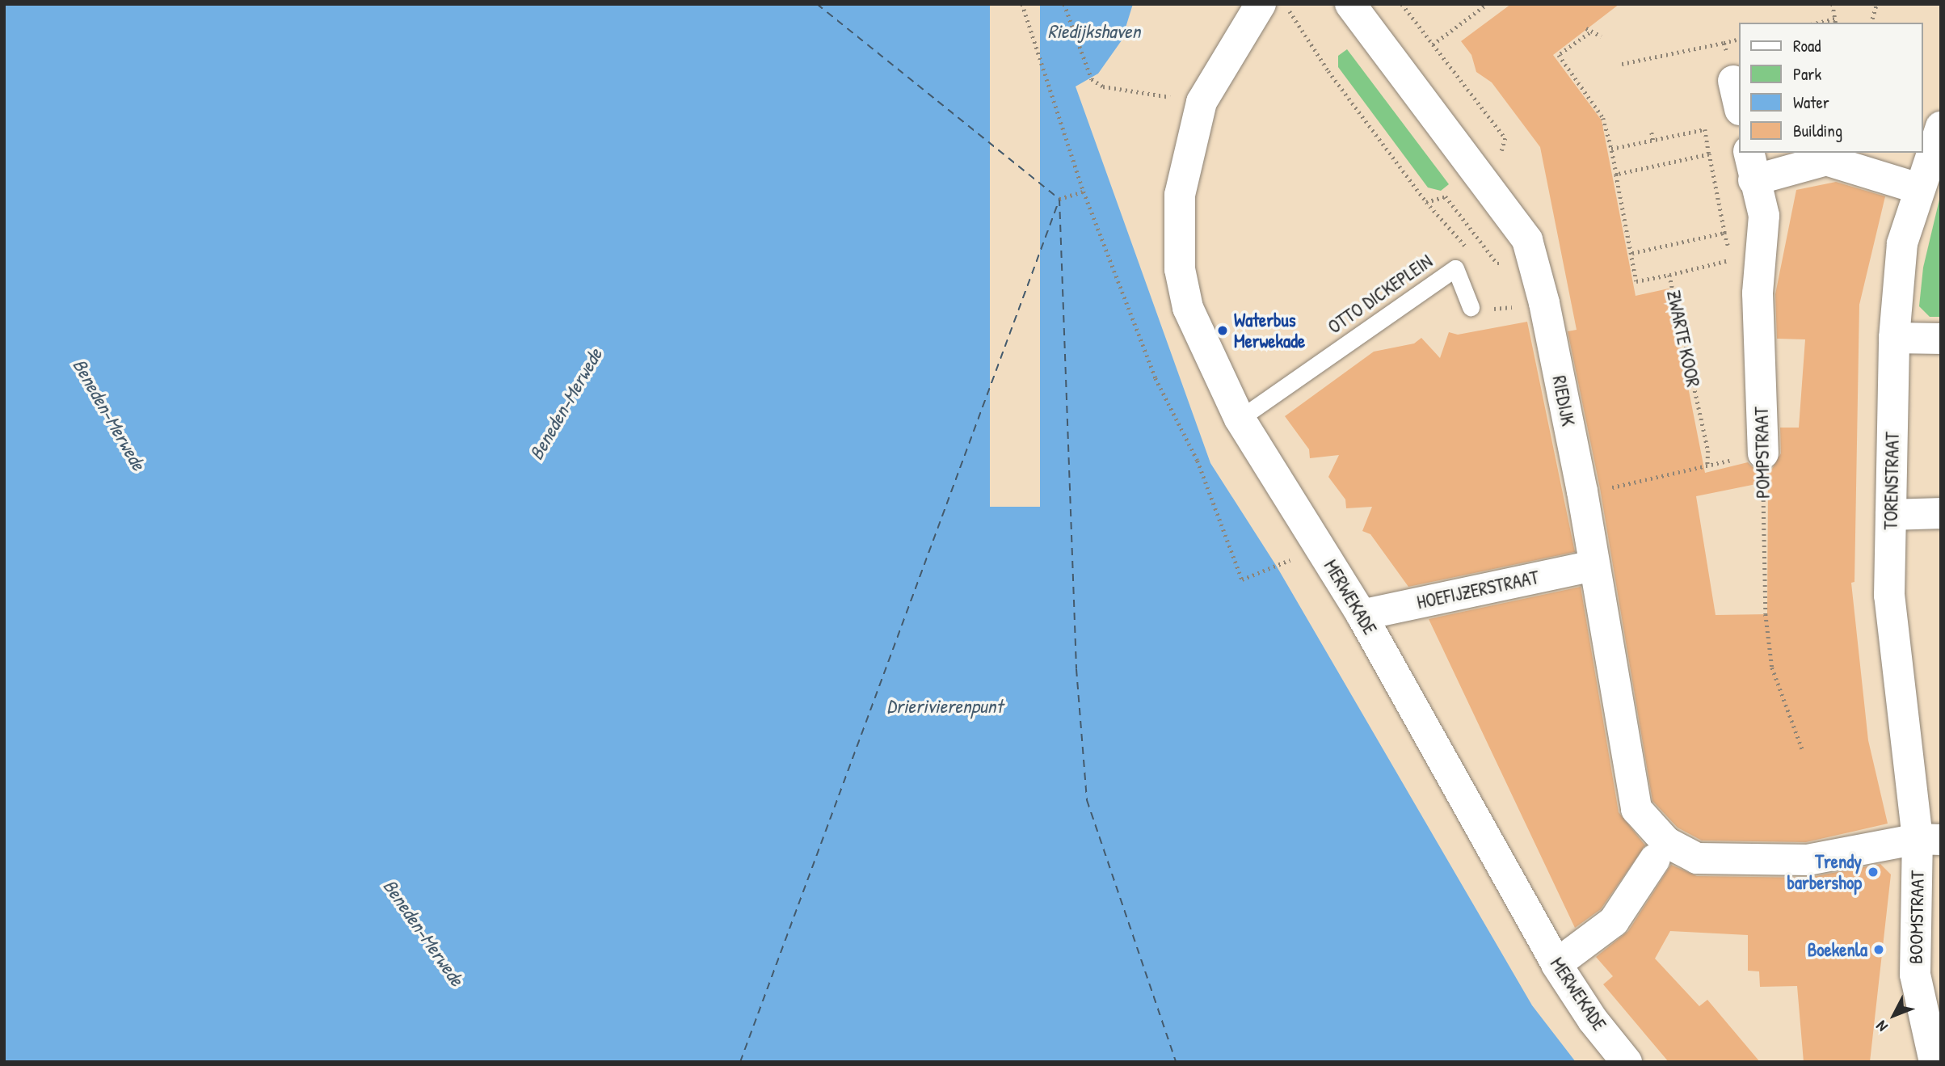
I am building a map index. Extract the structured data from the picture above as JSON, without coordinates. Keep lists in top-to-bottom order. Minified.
{"streets":{"street":["RIEDIJK","POMPSTRAAT","TORENSTRAAT","HOEFIJZERSTRAAT","MERWEKADE","BOOMSTRAAT"],"lane":["OTTO DICKEPLEIN"],"path":["ZWARTE KOOR"]},"crossings":[["OTTO DICKEPLEIN","MERWEKADE"],["RIEDIJK","HOEFIJZERSTRAAT"],["TORENSTRAAT","BOOMSTRAAT"],["HOEFIJZERSTRAAT","MERWEKADE"]],"water":["Riedijkshaven","Beneden-Merwede","Drierivierenpunt"],"places":["Waterbus Merwekade","Trendy barbershop","Boekenla"],"legend":["Road","Park","Water","Building"],"north":"bottom left"}
